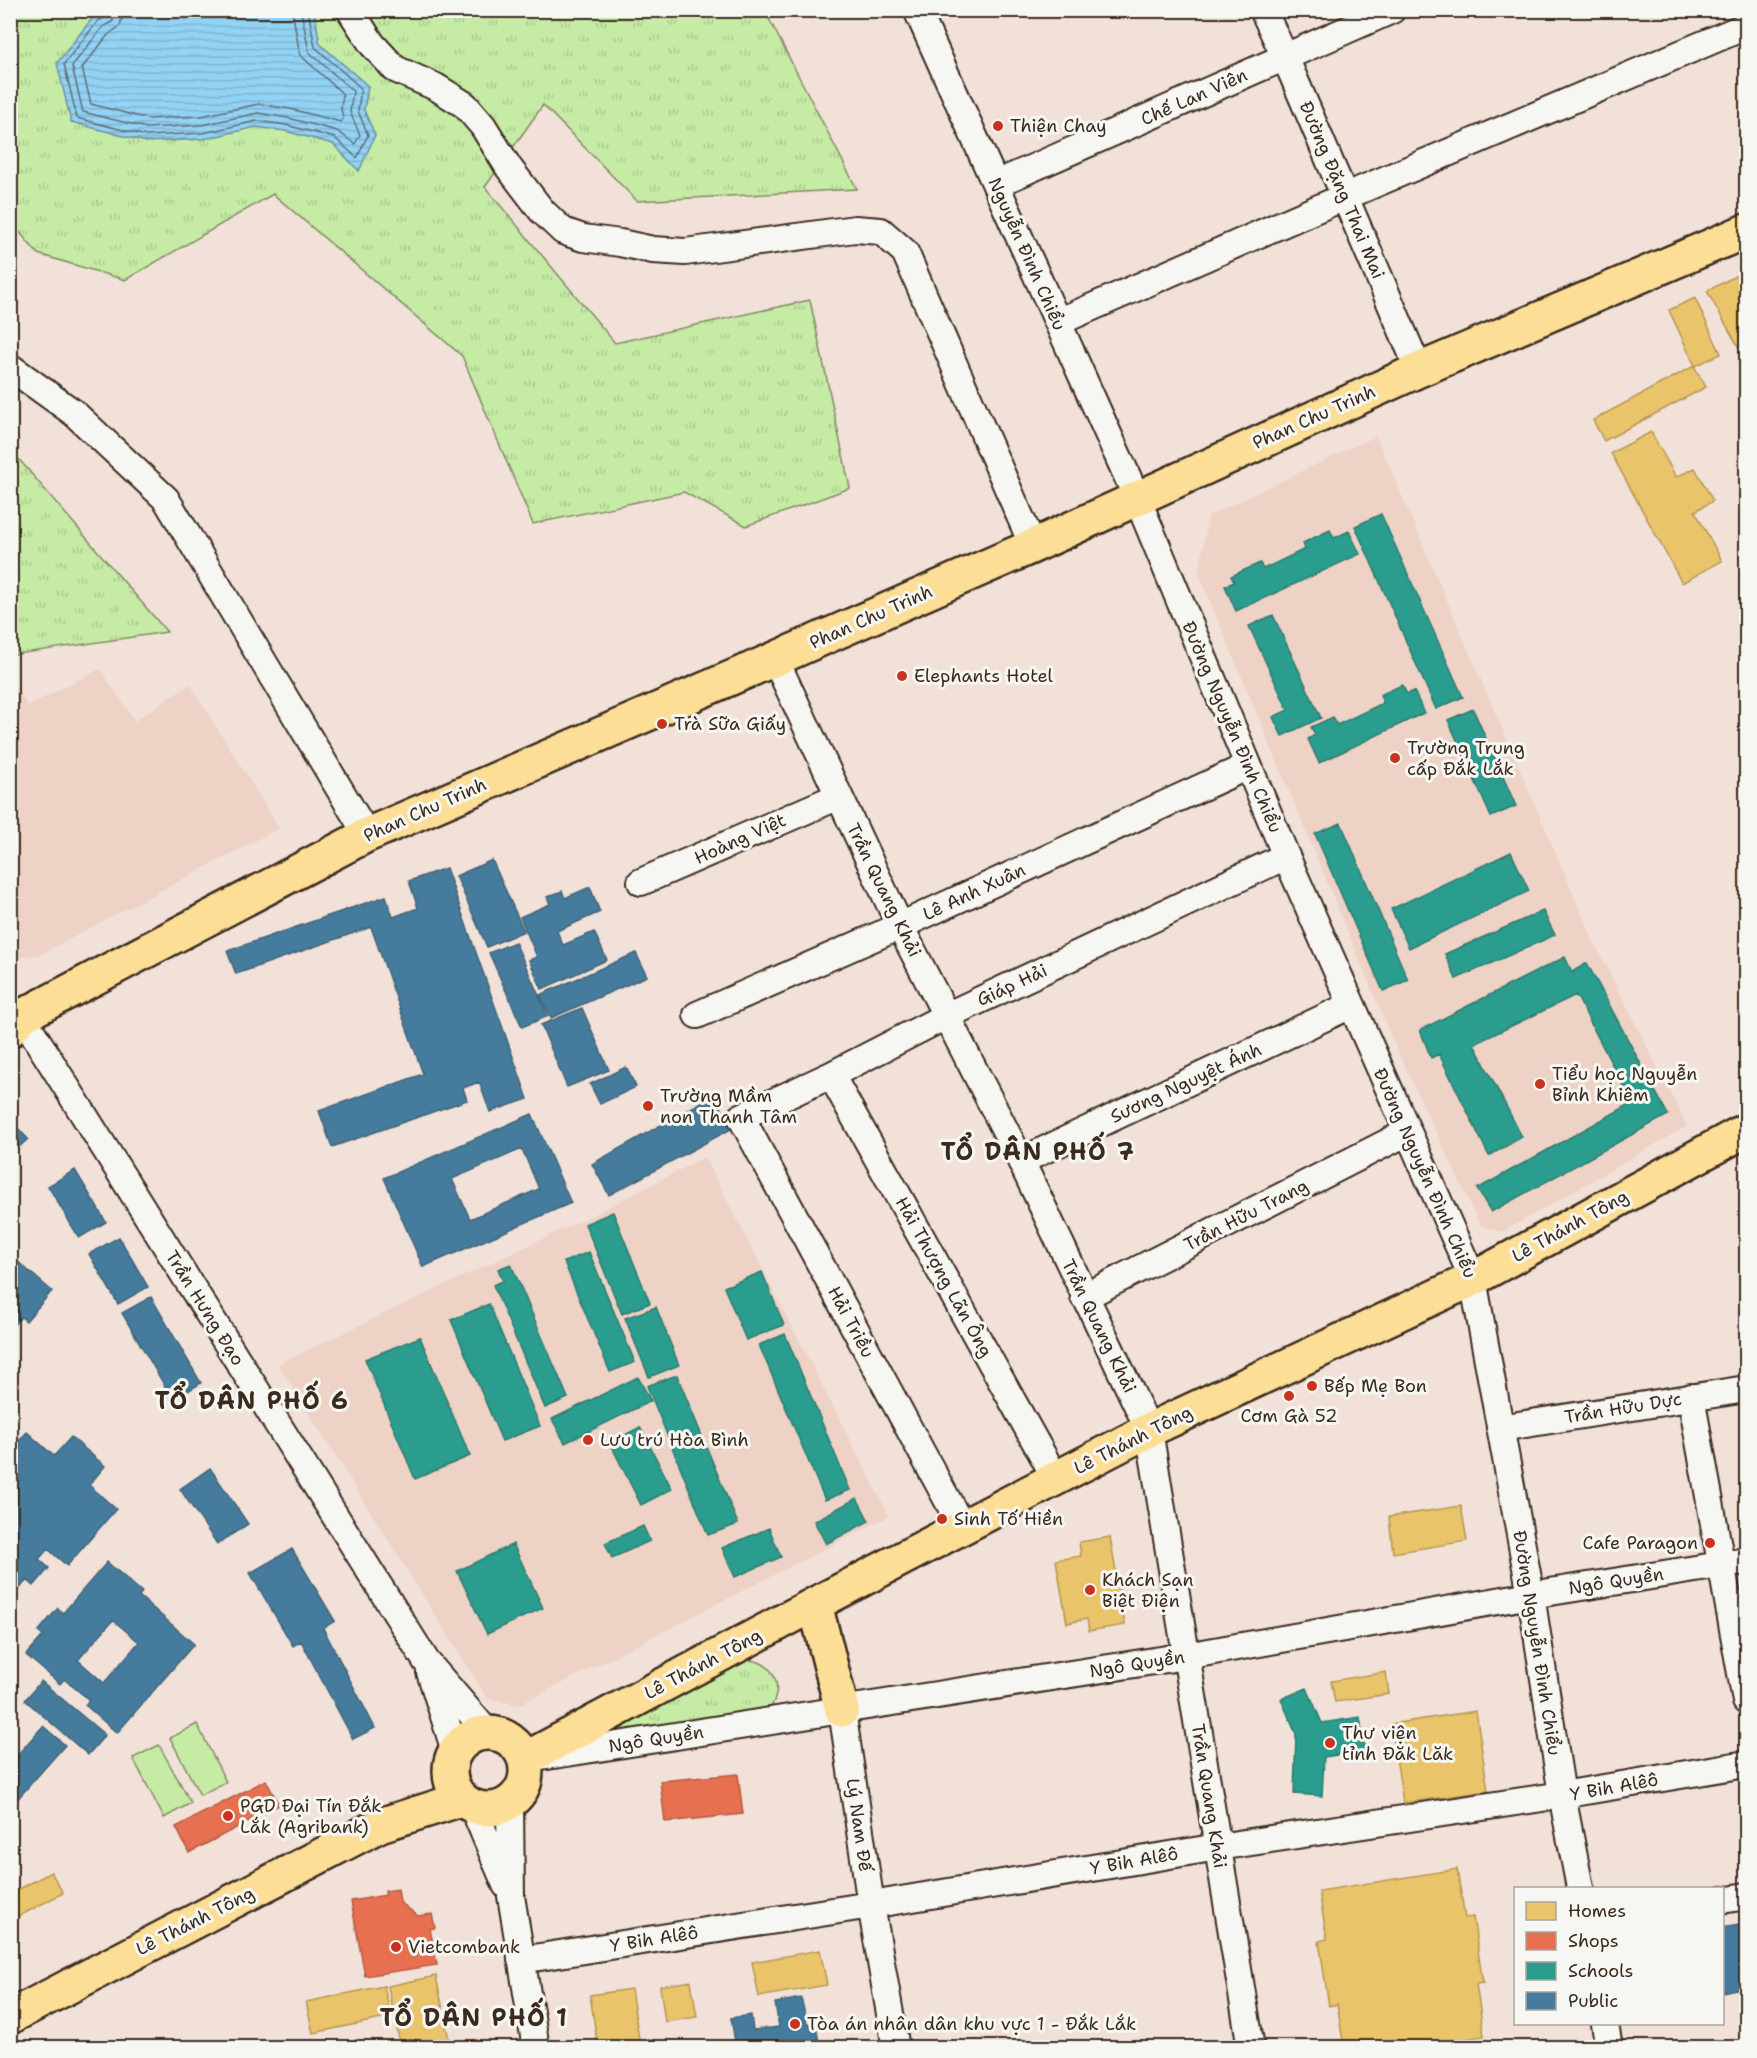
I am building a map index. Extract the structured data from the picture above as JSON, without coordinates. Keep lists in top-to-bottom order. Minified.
{"streets":{"main road":["Phan Chu Trinh","Lê Thánh Tông","Lý Nam Đế"],"street":["Chế Lan Viên","Đường Đặng Thai Mai","Nguyễn Đình Chiểu","Đường Nguyễn Đình Chiểu","Hoàng Việt","Trần Quang Khải","Lê Anh Xuân","Giáp Hải","Sương Nguyệt Ánh","Trần Hữu Trang","Hải Thượng Lãn Ông","Trần Hưng Đạo","Hải Triều","Trần Hữu Dực","Ngô Quyền","Y Bih Alêô"]},"crossings":[["Chế Lan Viên","Đường Đặng Thai Mai"],["Chế Lan Viên","Nguyễn Đình Chiểu"],["Đường Đặng Thai Mai","Phan Chu Trinh"],["Nguyễn Đình Chiểu","Phan Chu Trinh"],["Nguyễn Đình Chiểu","Đường Nguyễn Đình Chiểu"],["Phan Chu Trinh","Đường Nguyễn Đình Chiểu"],["Phan Chu Trinh","Trần Quang Khải"],["Phan Chu Trinh","Trần Hưng Đạo"],["Đường Nguyễn Đình Chiểu","Lê Anh Xuân"],["Đường Nguyễn Đình Chiểu","Giáp Hải"],["Đường Nguyễn Đình Chiểu","Sương Nguyệt Ánh"],["Đường Nguyễn Đình Chiểu","Trần Hữu Trang"],["Đường Nguyễn Đình Chiểu","Lê Thánh Tông"],["Đường Nguyễn Đình Chiểu","Trần Hữu Dực"],["Đường Nguyễn Đình Chiểu","Ngô Quyền"],["Đường Nguyễn Đình Chiểu","Y Bih Alêô"],["Hoàng Việt","Trần Quang Khải"],["Trần Quang Khải","Lê Anh Xuân"],["Trần Quang Khải","Giáp Hải"],["Trần Quang Khải","Sương Nguyệt Ánh"],["Trần Quang Khải","Trần Hữu Trang"],["Trần Quang Khải","Lê Thánh Tông"],["Trần Quang Khải","Ngô Quyền"],["Trần Quang Khải","Y Bih Alêô"],["Giáp Hải","Hải Thượng Lãn Ông"],["Giáp Hải","Hải Triều"],["Lê Thánh Tông","Hải Thượng Lãn Ông"],["Lê Thánh Tông","Trần Hưng Đạo"],["Lê Thánh Tông","Hải Triều"],["Lê Thánh Tông","Ngô Quyền"],["Lê Thánh Tông","Lý Nam Đế"],["Trần Hưng Đạo","Ngô Quyền"],["Ngô Quyền","Lý Nam Đế"],["Y Bih Alêô","Lý Nam Đế"]],"districts":["TỔ DÂN PHỐ 7","TỔ DÂN PHỐ 6","TỔ DÂN PHỐ 1"],"places":["Thiện Chay","Elephants Hotel","Trà Sữa Giấy","Trường Trung cấp Đắk Lắk","Tiểu học Nguyễn Bỉnh Khiêm","Trường Mầm non Thanh Tâm","Bếp Mẹ Bon","Cơm Gà 52","Lưu trú Hòa Bình","Sinh Tố Hiền","Cafe Paragon","Khách Sạn Biệt Điện","Thư viện tỉnh Đăk Lăk","PGD Đại Tín Đắk Lắk (Agribank)","Vietcombank","Tòa án nhân dân khu vực 1 - Đắk Lắk"],"legend":["Homes","Shops","Schools","Public"]}
